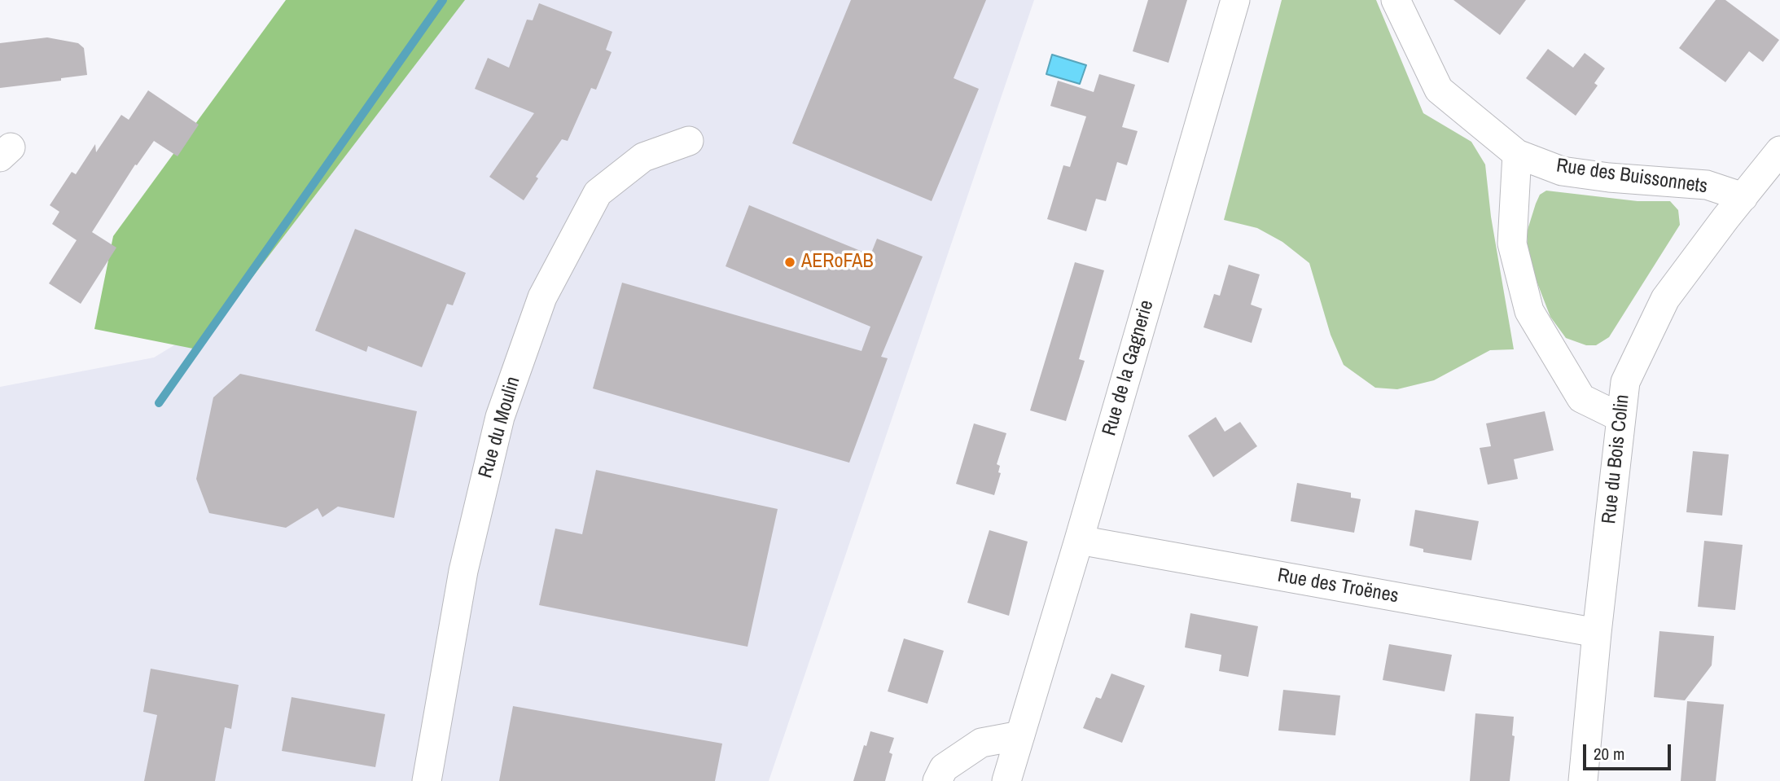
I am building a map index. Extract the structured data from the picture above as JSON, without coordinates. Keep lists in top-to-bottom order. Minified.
{"streets":{"street":["Rue des Buissonnets","Rue de la Gagnerie","Rue du Moulin","Rue du Bois Colin","Rue des Troënes"]},"crossings":[["Rue des Buissonnets","Rue du Bois Colin"],["Rue de la Gagnerie","Rue des Troënes"],["Rue du Bois Colin","Rue des Troënes"]],"places":["AERoFAB"],"scale_bar":"20 m"}
